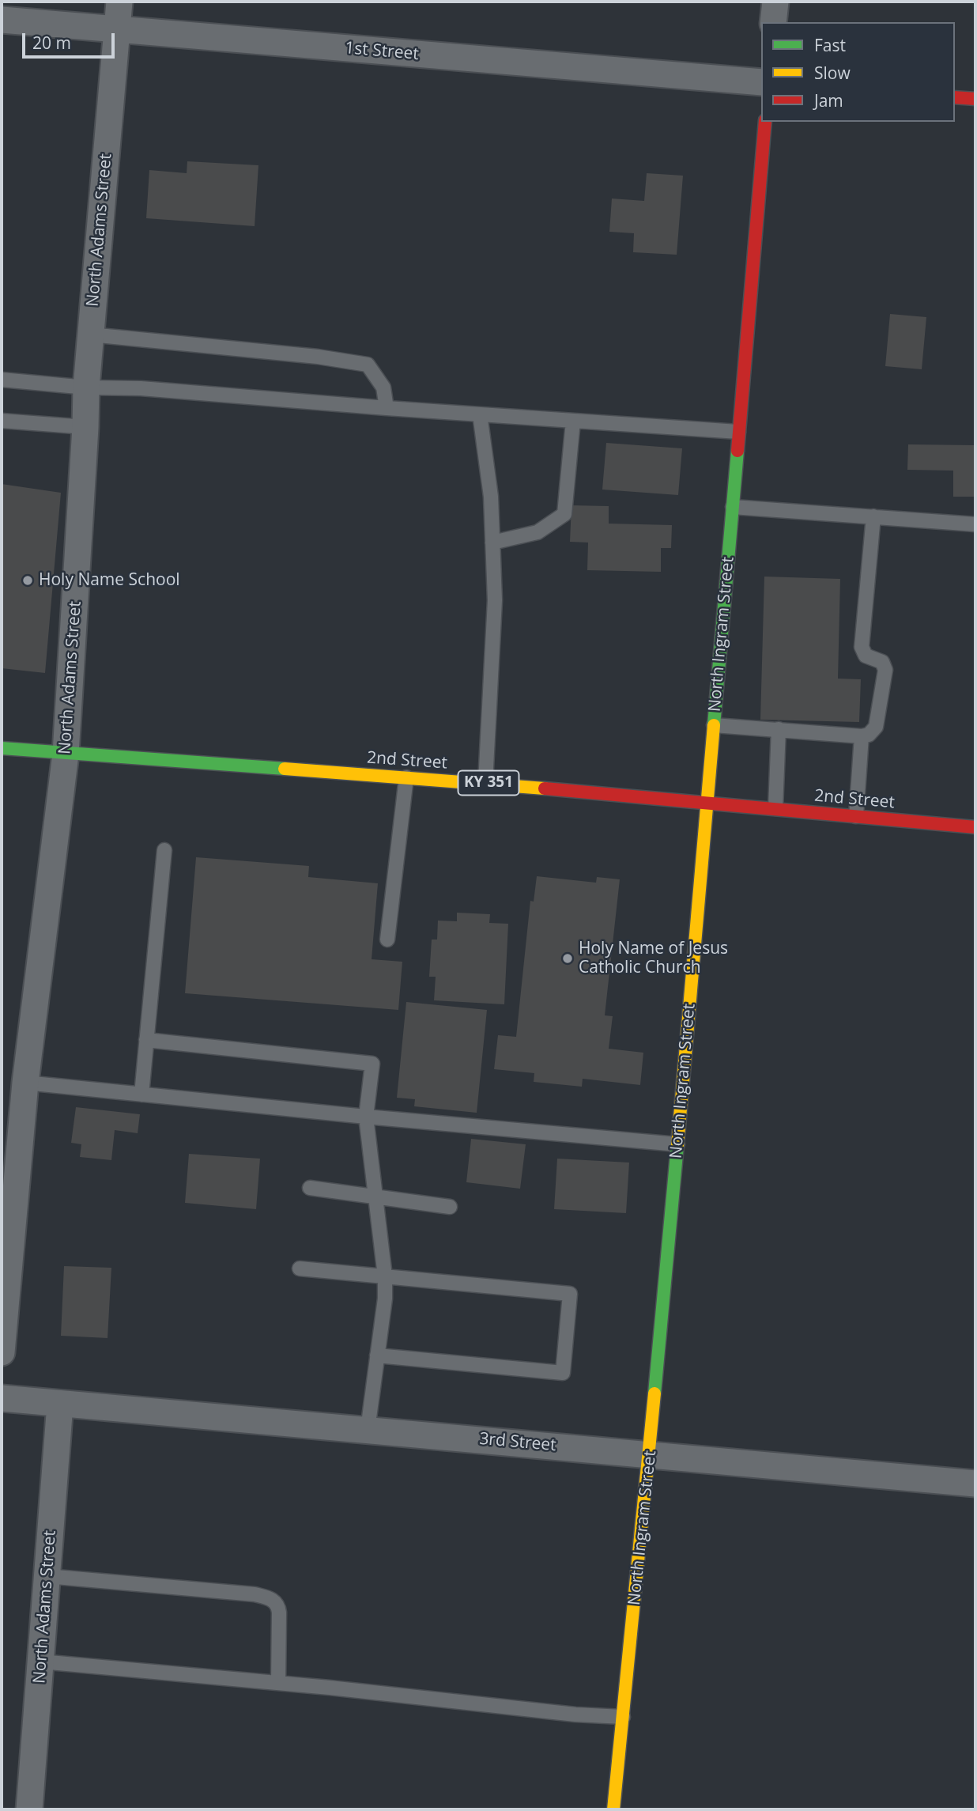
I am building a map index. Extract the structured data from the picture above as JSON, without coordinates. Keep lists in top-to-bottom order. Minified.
{"streets":{"street":["1st Street","North Adams Street","North Ingram Street","2nd Street","KY 351","3rd Street"]},"crossings":[["1st Street","North Adams Street"],["North Adams Street","2nd Street"],["North Adams Street","3rd Street"],["North Ingram Street","2nd Street"],["North Ingram Street","3rd Street"]],"places":["Holy Name School","Holy Name of Jesus Catholic Church"],"legend":["Fast","Slow","Jam"],"scale_bar":"20 m"}
